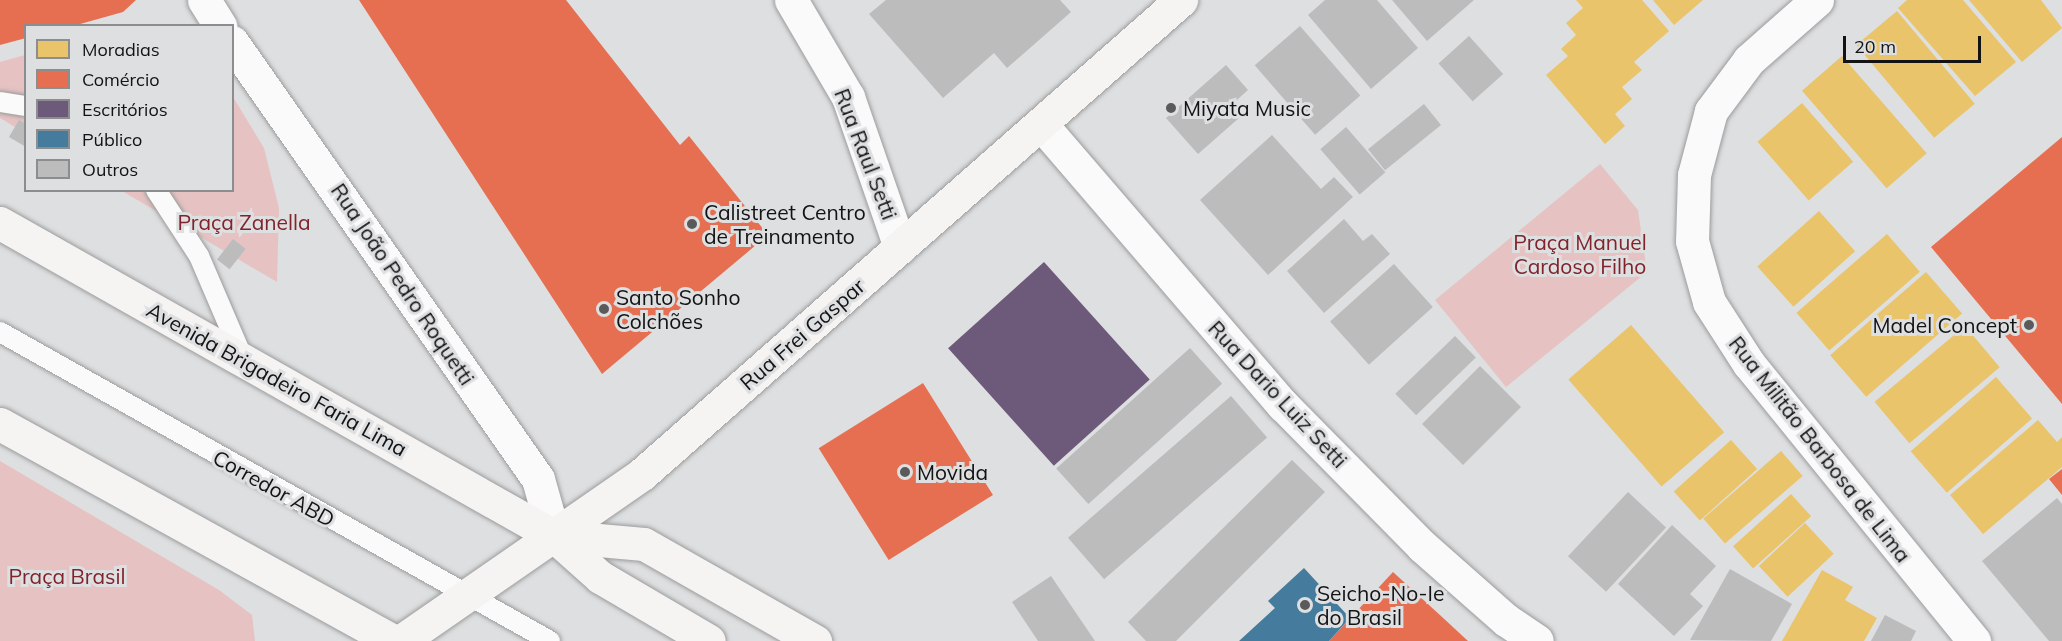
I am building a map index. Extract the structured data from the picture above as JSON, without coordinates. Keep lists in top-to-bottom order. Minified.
{"streets":{"main road":["Rua Frei Gaspar","Avenida Brigadeiro Faria Lima"],"street":["Rua Raul Setti","Rua João Pedro Roquetti","Rua Dario Luiz Setti","Rua Militão Barbosa de Lima"],"lane":["Corredor ABD"]},"crossings":[["Rua Raul Setti","Rua Frei Gaspar"],["Rua João Pedro Roquetti","Rua Frei Gaspar"],["Rua João Pedro Roquetti","Avenida Brigadeiro Faria Lima"],["Rua Frei Gaspar","Avenida Brigadeiro Faria Lima"],["Rua Frei Gaspar","Rua Dario Luiz Setti"],["Rua Frei Gaspar","Corredor ABD"]],"parks":["Praça Zanella","Praça Manuel Cardoso Filho","Praça Brasil"],"places":["Miyata Music","Calistreet Centro de Treinamento","Santo Sonho Colchões","Madel Concept","Movida","Seicho-No-Ie do Brasil"],"legend":["Moradias","Comércio","Escritórios","Público","Outros"],"scale_bar":"20 m"}
